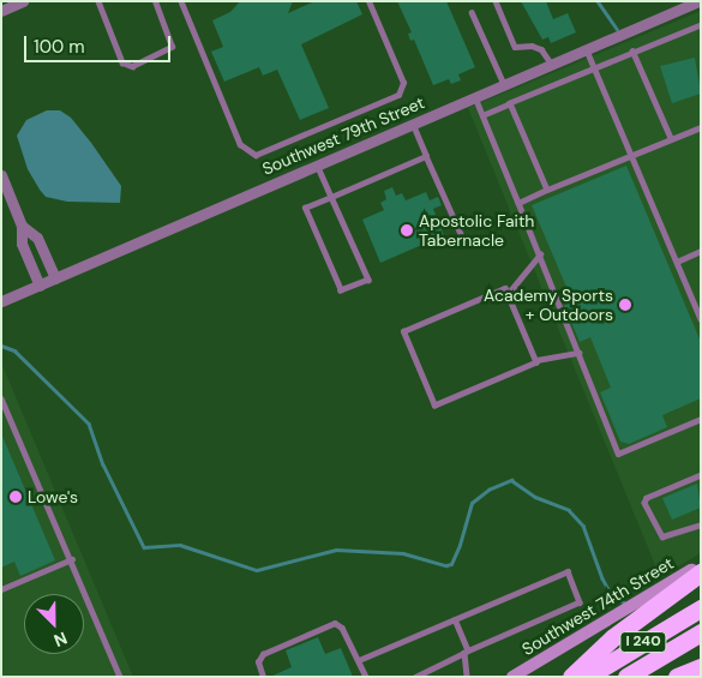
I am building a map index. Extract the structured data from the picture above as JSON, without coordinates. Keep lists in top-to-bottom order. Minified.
{"streets":{"highway":["I 240"],"main road":["Southwest 74th Street"],"street":["Southwest 79th Street"]},"places":["Apostolic Faith Tabernacle","Academy Sports + Outdoors","Lowe's"],"scale_bar":"100 m","north":"bottom right"}
